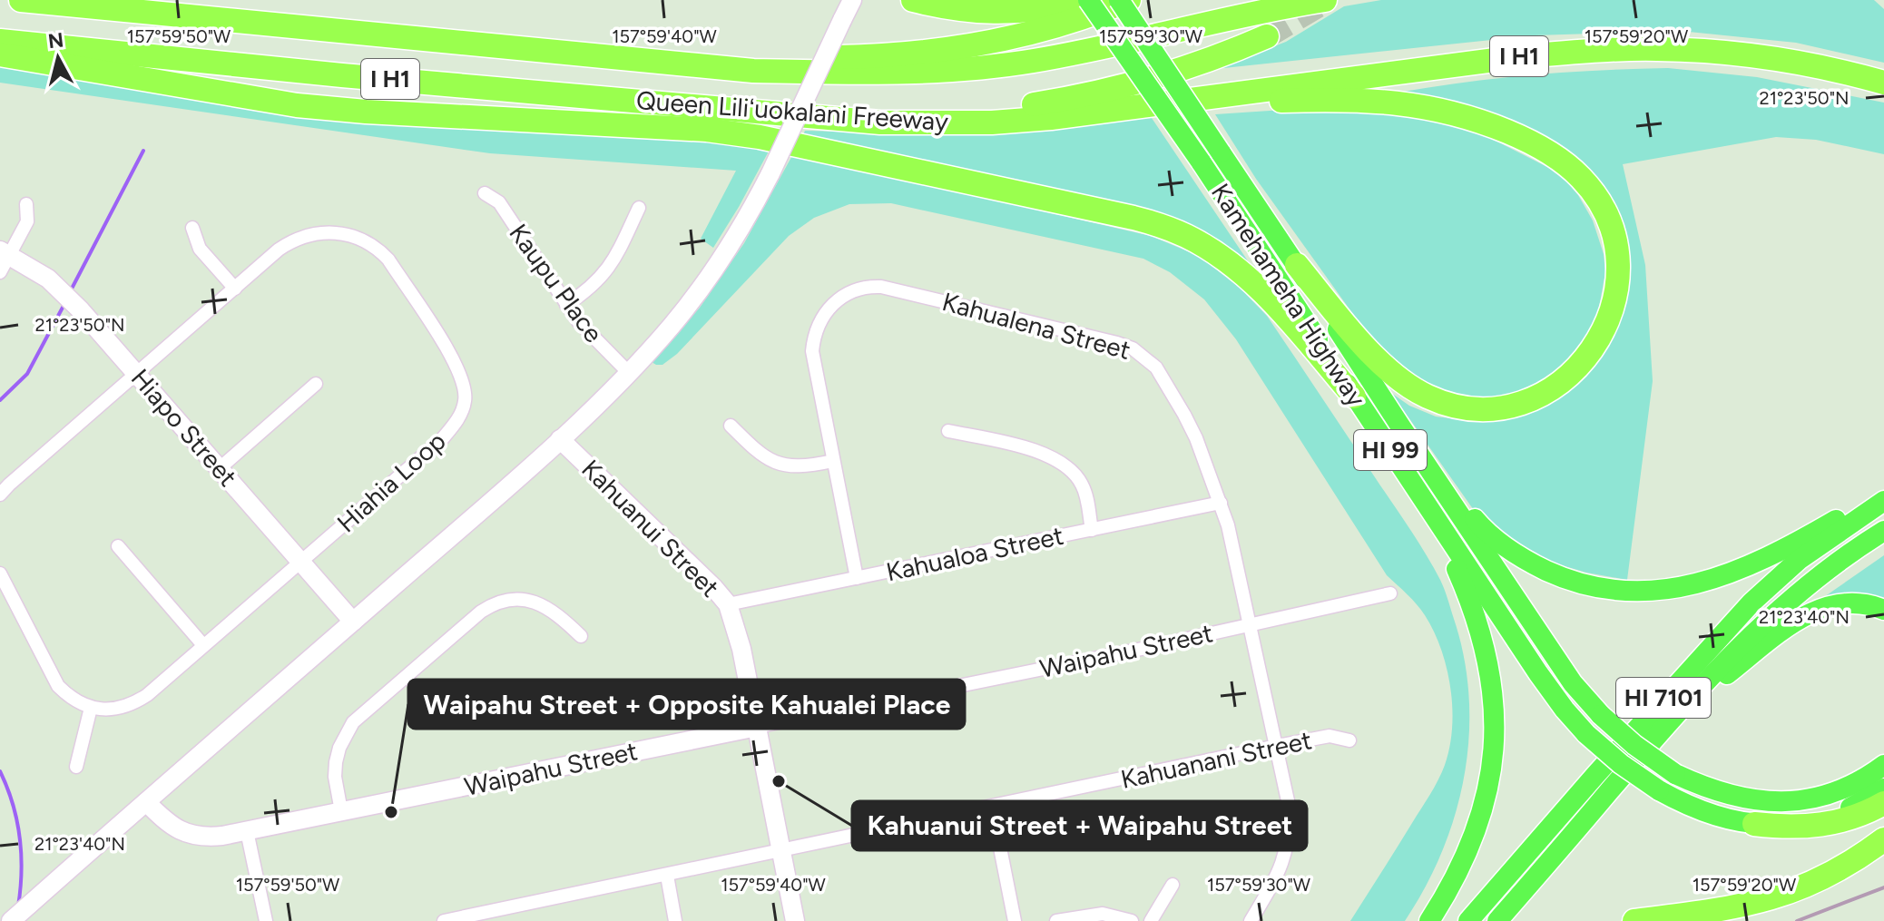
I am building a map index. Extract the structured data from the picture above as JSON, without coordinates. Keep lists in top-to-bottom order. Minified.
{"streets":{"highway":["I H1","Queen Liliʻuokalani Freeway"],"main road":["Kamehameha Highway","HI 99","HI 7101"],"street":["Kaupu Place","Kahualena Street","Hiapo Street","Hiahia Loop","Kahuanui Street","Kahualoa Street","Waipahu Street","Kahuanani Street"]},"crossings":[["Kamehameha Highway","HI 99"],["Kahualena Street","Kahualoa Street"],["Kahualena Street","Waipahu Street"],["Kahualena Street","Kahuanani Street"],["Hiapo Street","Hiahia Loop"],["Kahuanui Street","Kahualoa Street"],["Kahuanui Street","Waipahu Street"],["Kahuanui Street","Kahuanani Street"]],"places":["Kahuanui Street + Waipahu Street","Waipahu Street + Opposite Kahualei Place"],"north":"top","coordinates":["157°59'50\"W","157°59'40\"W","157°59'30\"W","157°59'20\"W","21°23'50\"N","21°23'40\"N"]}
